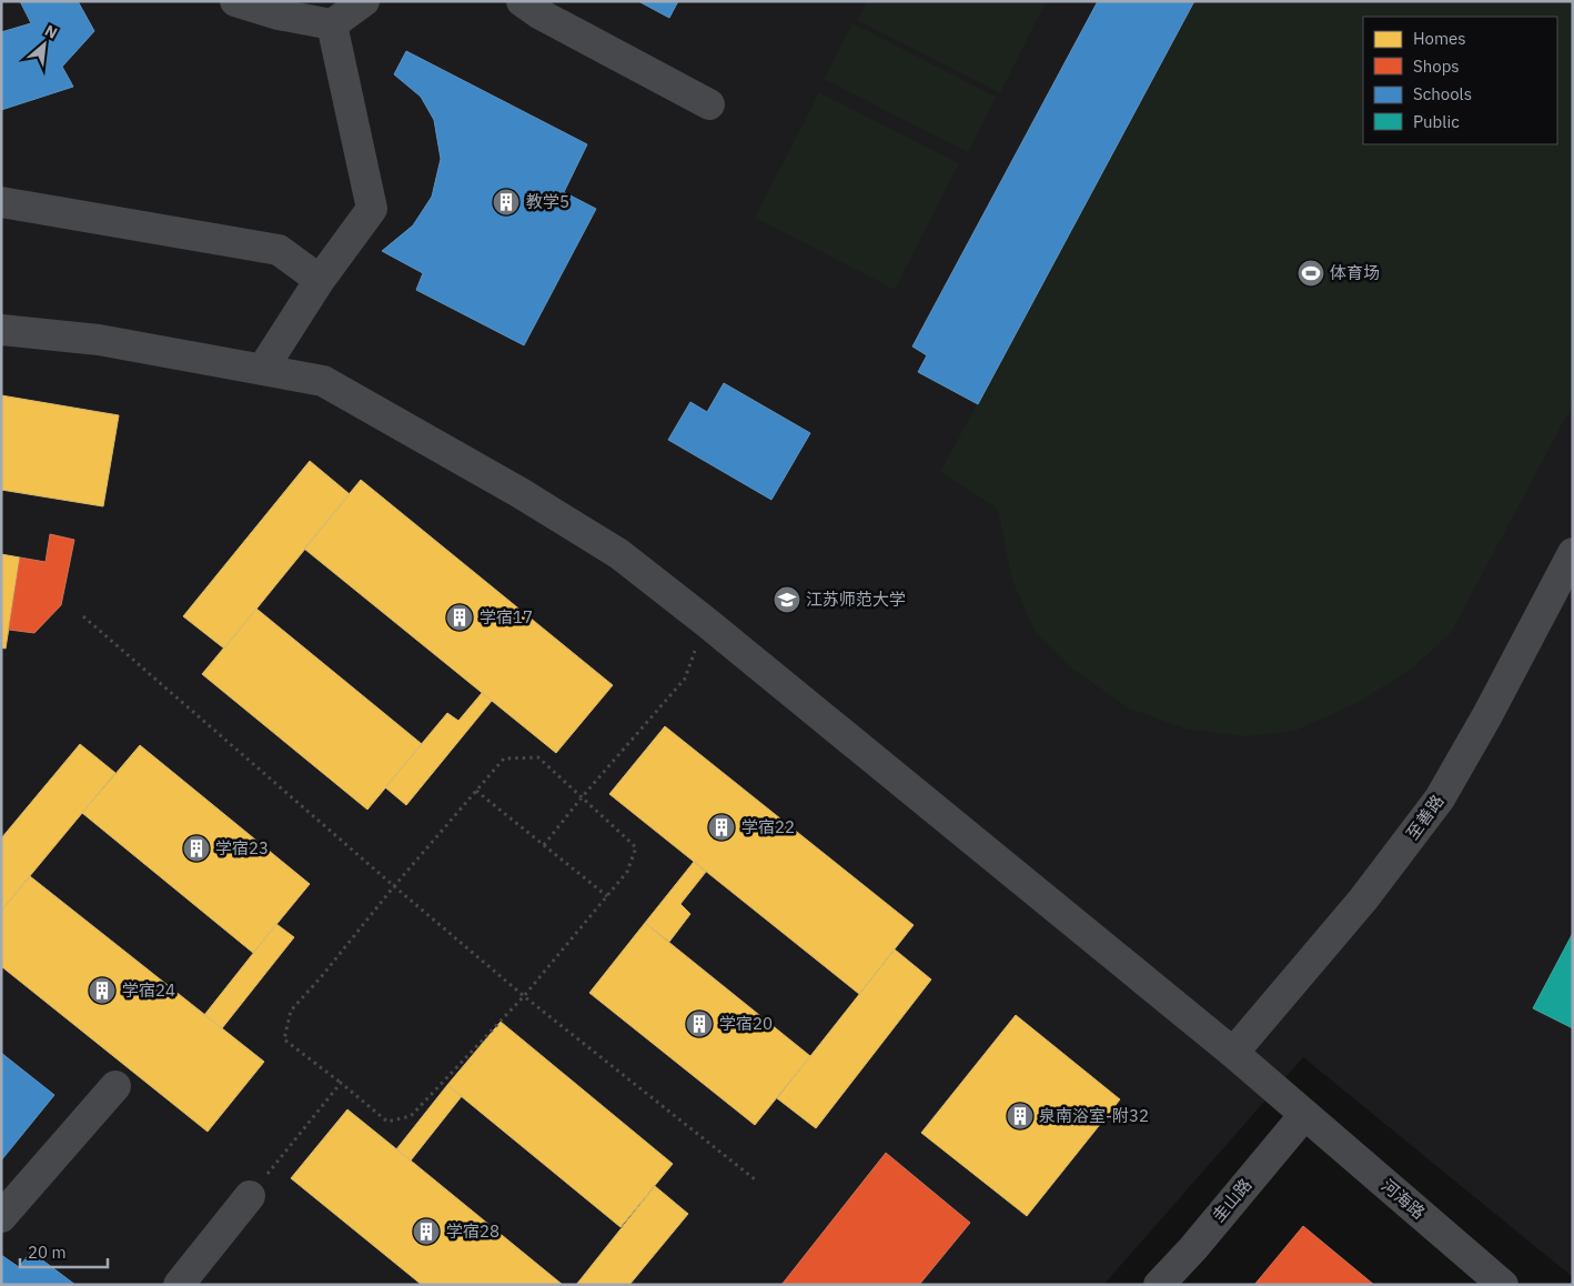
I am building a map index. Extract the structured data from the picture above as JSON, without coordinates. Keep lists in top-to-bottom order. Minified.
{"streets":{"street":["至善路","河海路","圭山路"]},"crossings":[["至善路","河海路"],["河海路","圭山路"]],"places":{"building":["教学5","学宿17","学宿22","学宿23","学宿24","学宿20","泉南浴室-附32","学宿28"],"sports":["体育场"],"school or university":["江苏师范大学"]},"legend":["Homes","Shops","Schools","Public"],"scale_bar":"20 m","north":"top right"}
